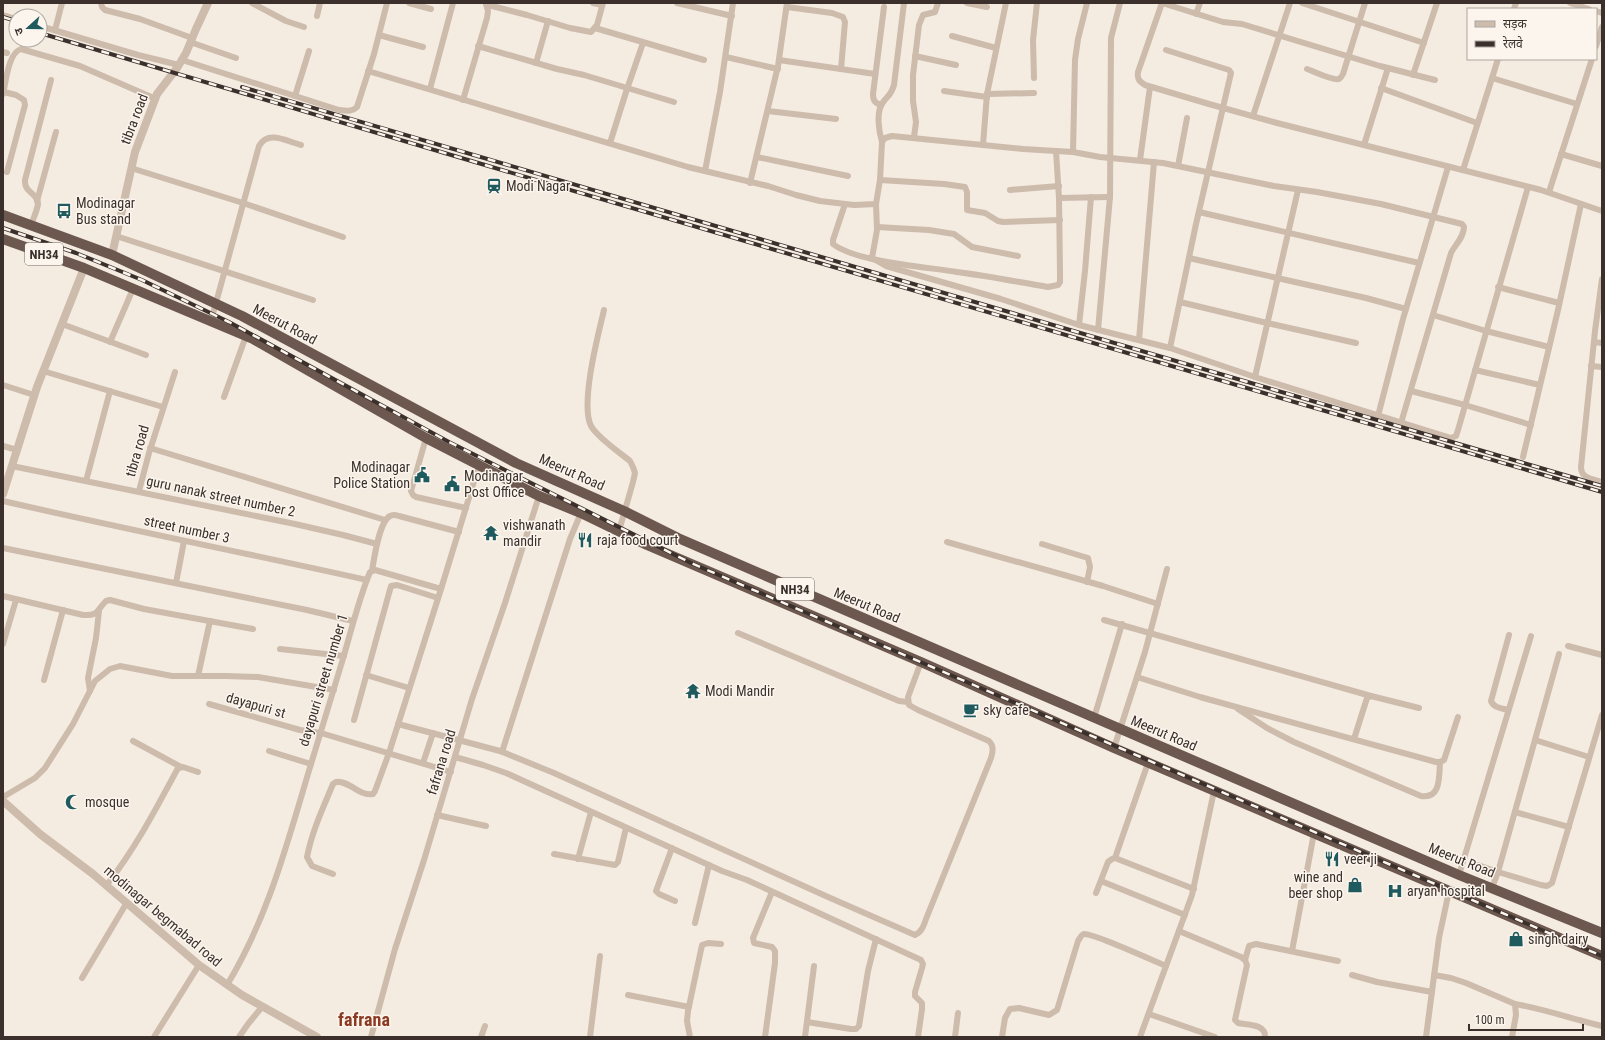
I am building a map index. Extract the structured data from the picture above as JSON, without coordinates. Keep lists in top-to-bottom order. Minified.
{"streets":{"highway":["NH34","Meerut Road"],"street":["tibra road","guru nanak street number 2","street number 3","dayapuri street number 1","dayapuri st","fafrana road","modinagar begmabad road"]},"crossings":[["tibra road","Meerut Road"],["tibra road","guru nanak street number 2"],["Meerut Road","fafrana road"],["guru nanak street number 2","dayapuri street number 1"],["street number 3","dayapuri street number 1"],["dayapuri street number 1","dayapuri st"],["dayapuri street number 1","modinagar begmabad road"],["dayapuri st","fafrana road"]],"districts":["fafrana"],"places":{"station":["Modi Nagar"],"bus stop":["Modinagar Bus stand"],"public building":["Modinagar Police Station","Modinagar Post Office"],"temple":["vishwanath mandir","Modi Mandir"],"restaurant":["raja food court","veer ji"],"cafe":["sky cafe"],"mosque":["mosque"],"shop":["wine and beer shop","singh dairy"],"hospital":["aryan hospital"]},"legend":["सड़क","रेलवे"],"scale_bar":"100 m","north":"left"}
